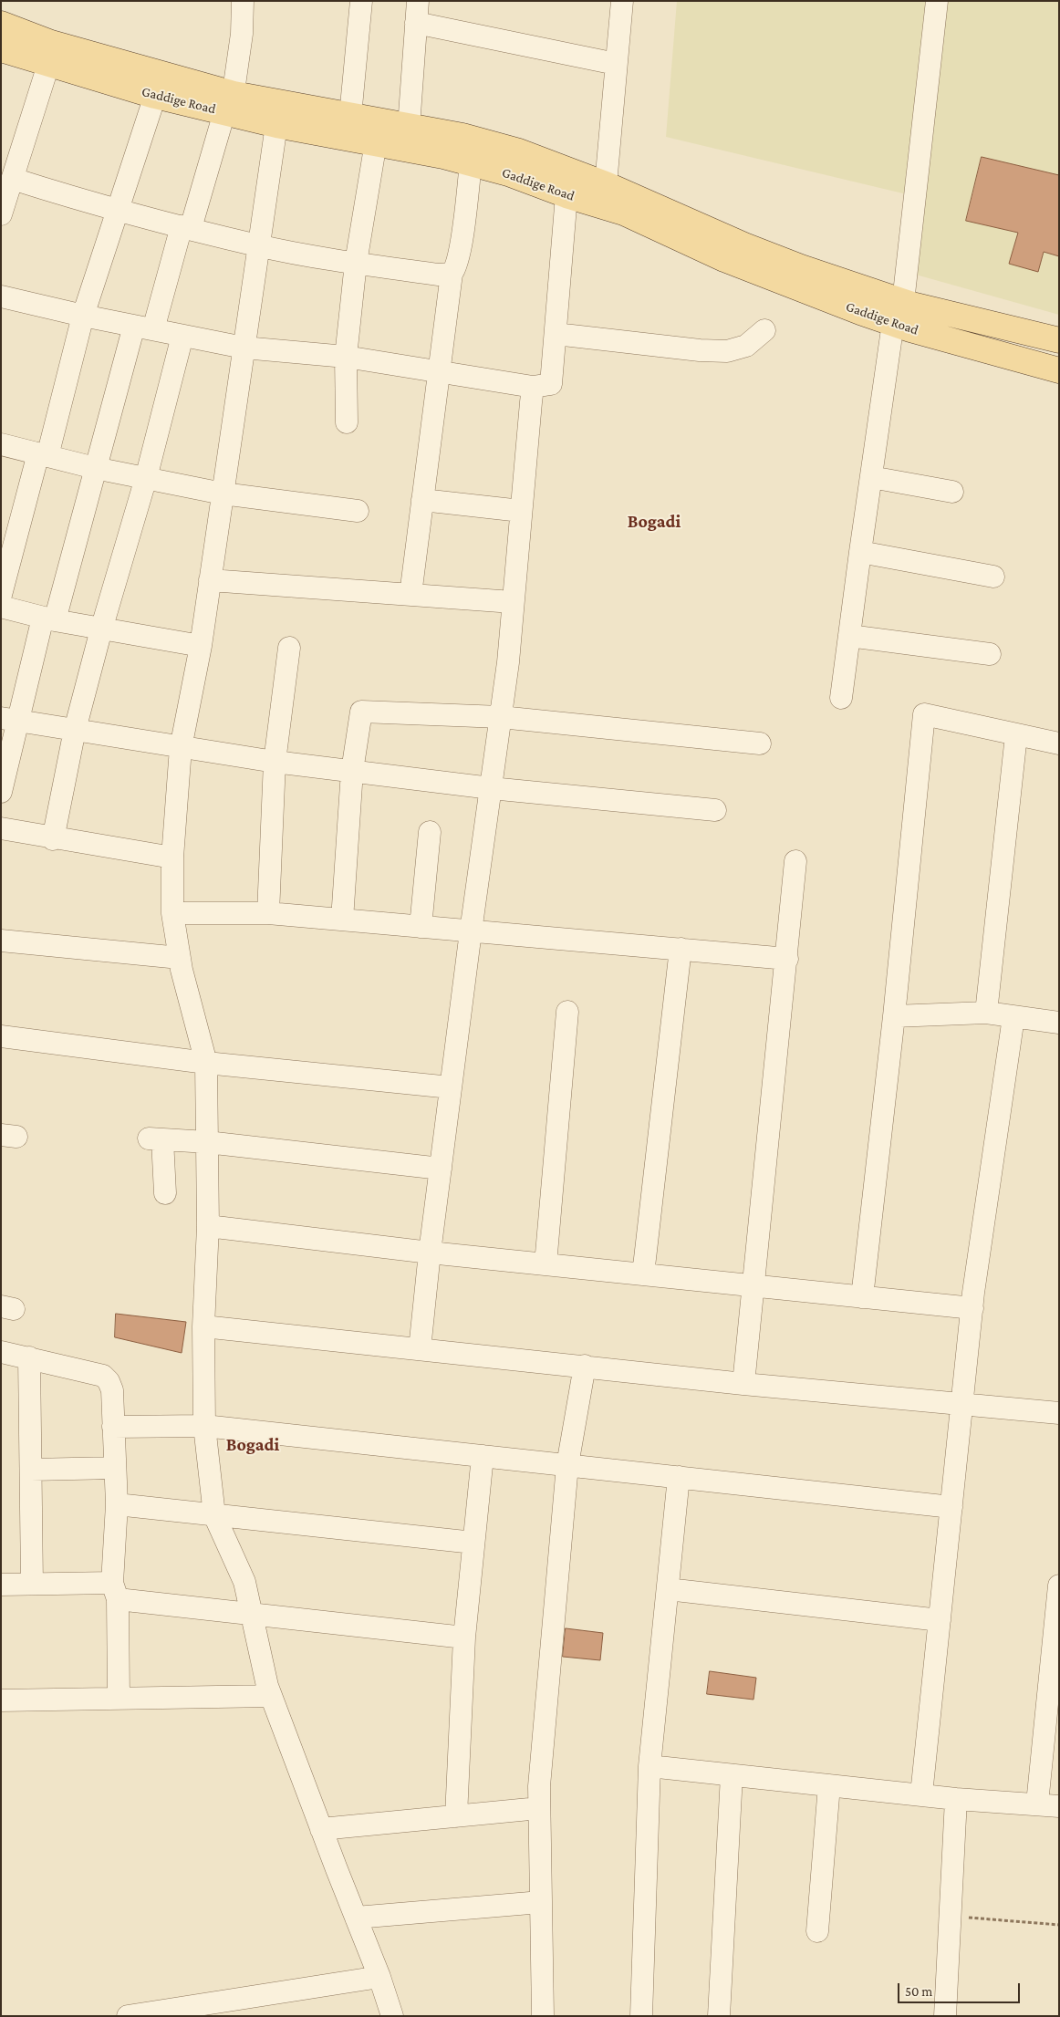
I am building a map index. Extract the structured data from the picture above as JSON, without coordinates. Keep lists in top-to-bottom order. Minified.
{"streets":{"main road":["Gaddige Road"]},"districts":["Bogadi","Bogadi"],"scale_bar":"50 m"}
